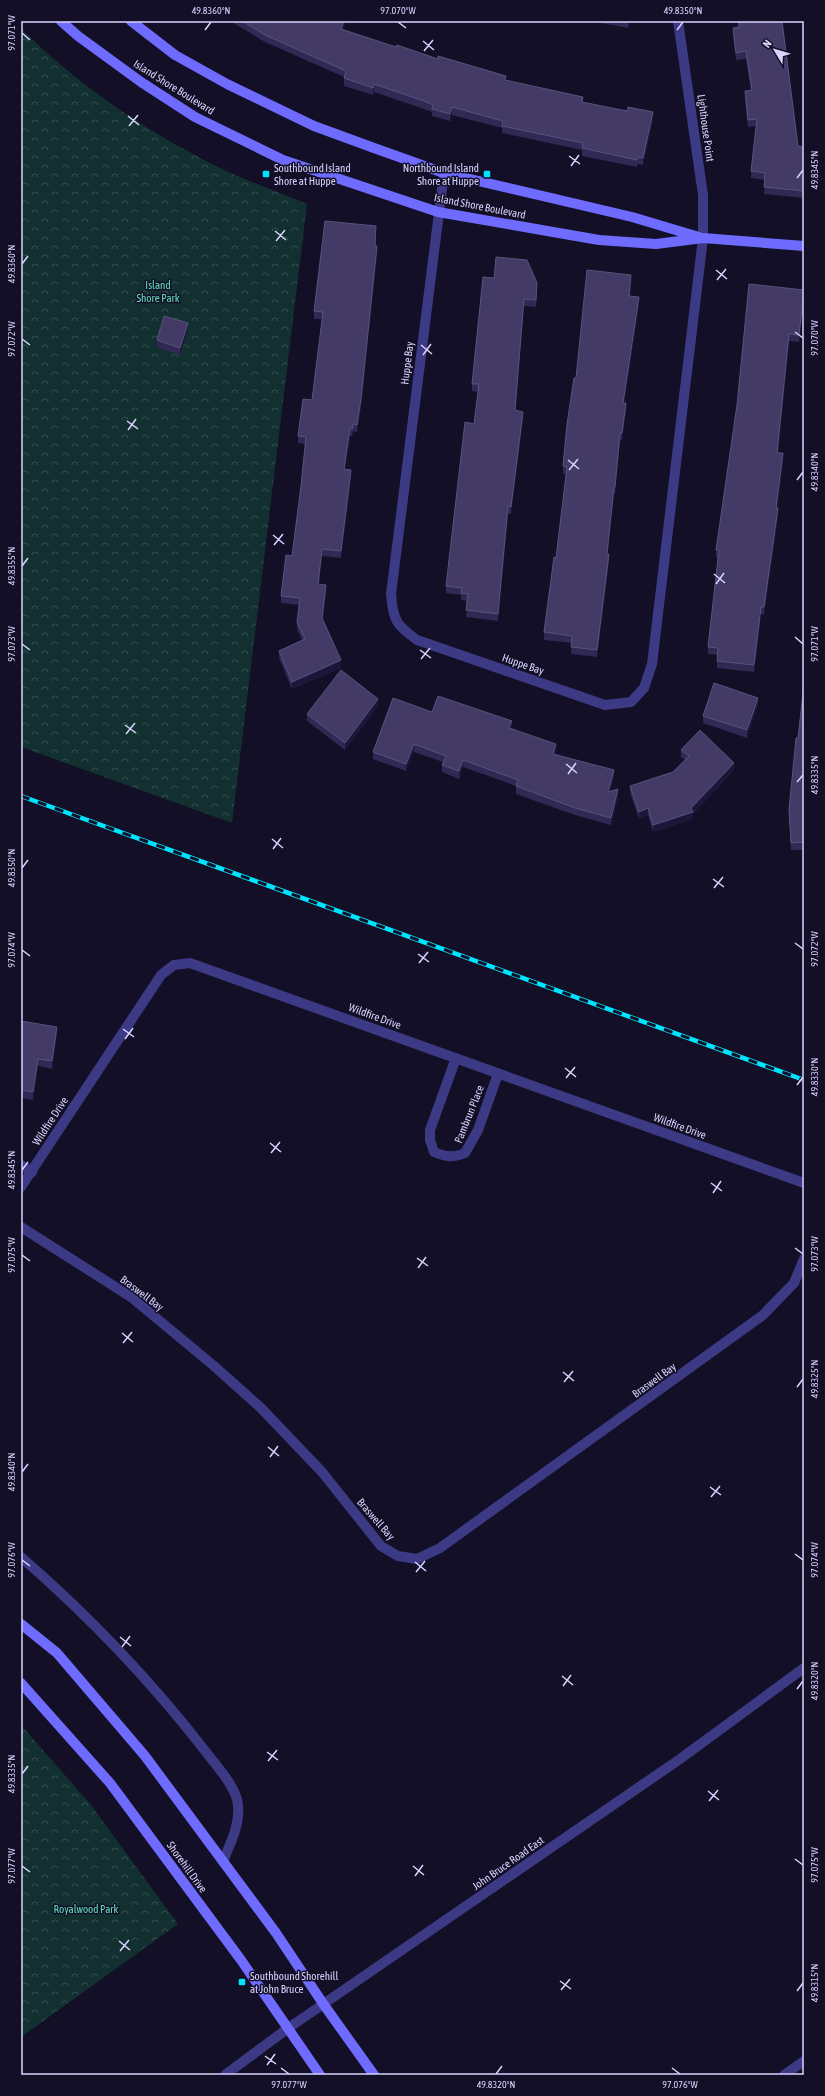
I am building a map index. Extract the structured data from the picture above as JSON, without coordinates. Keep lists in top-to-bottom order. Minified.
{"streets":{"street":["Island Shore Boulevard","Lighthouse Point","Huppe Bay","Wildfire Drive","Pambrun Place","Braswell Bay","John Bruce Road East","Shorehill Drive"]},"crossings":[["Island Shore Boulevard","Lighthouse Point"],["Island Shore Boulevard","Huppe Bay"],["Lighthouse Point","Huppe Bay"],["Wildfire Drive","Pambrun Place"],["John Bruce Road East","Shorehill Drive"]],"parks":["Island Shore Park","Royalwood Park"],"places":{"transit":["Southbound Island Shore at Huppe","Northbound Island Shore at Huppe","Southbound Shorehill at John Bruce"]},"north":"top left","coordinates":["49.8360°N","97.070°W","49.8350°N","97.071°W","49.8345°N","97.072°W","49.8340°N","49.8355°N","97.073°W","49.8335°N","97.074°W","49.8330°N","97.075°W","49.8325°N","97.076°W","49.8320°N","97.077°W","49.8315°N"]}
